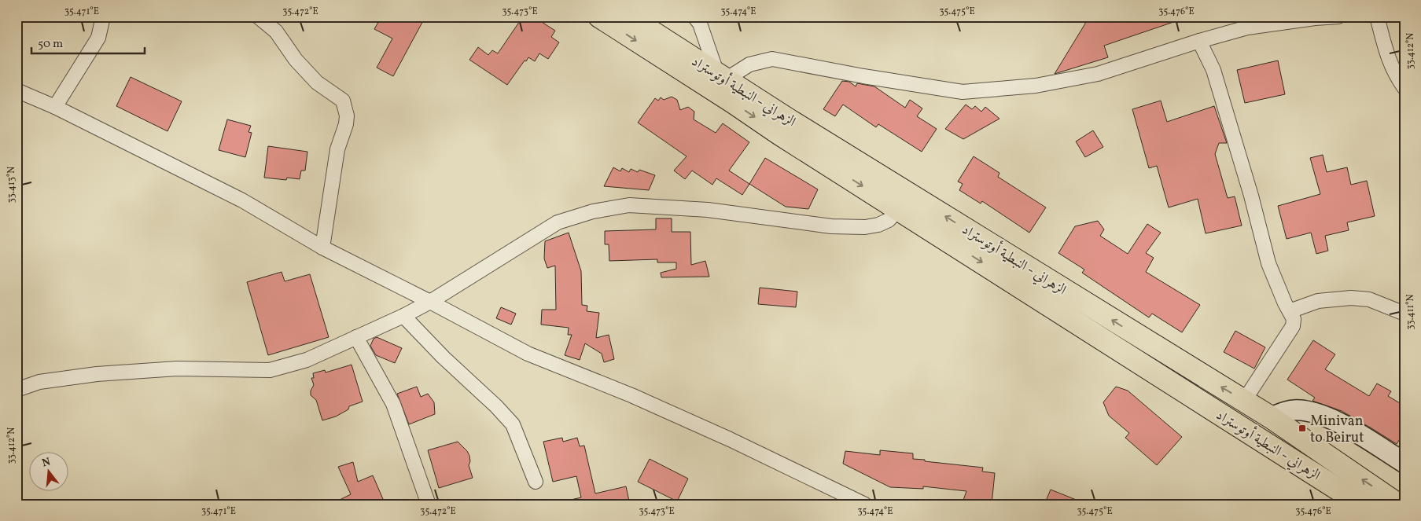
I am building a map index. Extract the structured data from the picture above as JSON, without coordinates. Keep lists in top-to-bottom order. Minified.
{"streets":{"highway":["الزهراني - النبطية أوتوستراد"]},"places":{"transit":["Minivan to Beirut"]},"scale_bar":"50 m","north":"top","coordinates":["35.471°E","35.472°E","35.473°E","35.474°E","35.475°E","35.476°E","33.412°N","33.413°N","33.411°N"]}
